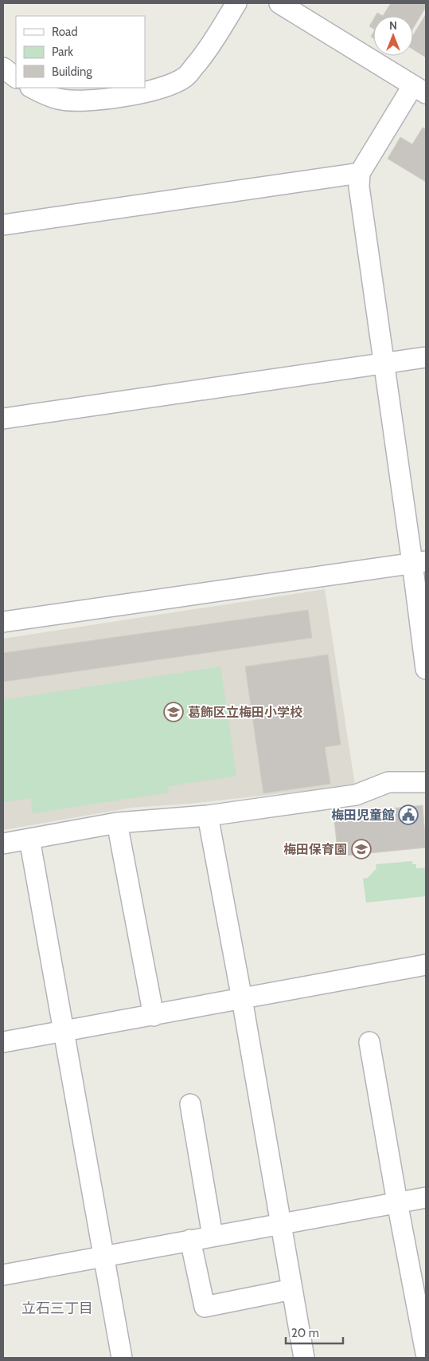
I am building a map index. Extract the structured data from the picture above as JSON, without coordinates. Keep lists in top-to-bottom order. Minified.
{"districts":["立石三丁目"],"places":{"school or university":["葛飾区立梅田小学校","梅田保育園"],"public building":["梅田児童館"]},"legend":["Road","Park","Building"],"scale_bar":"20 m","north":"top"}
